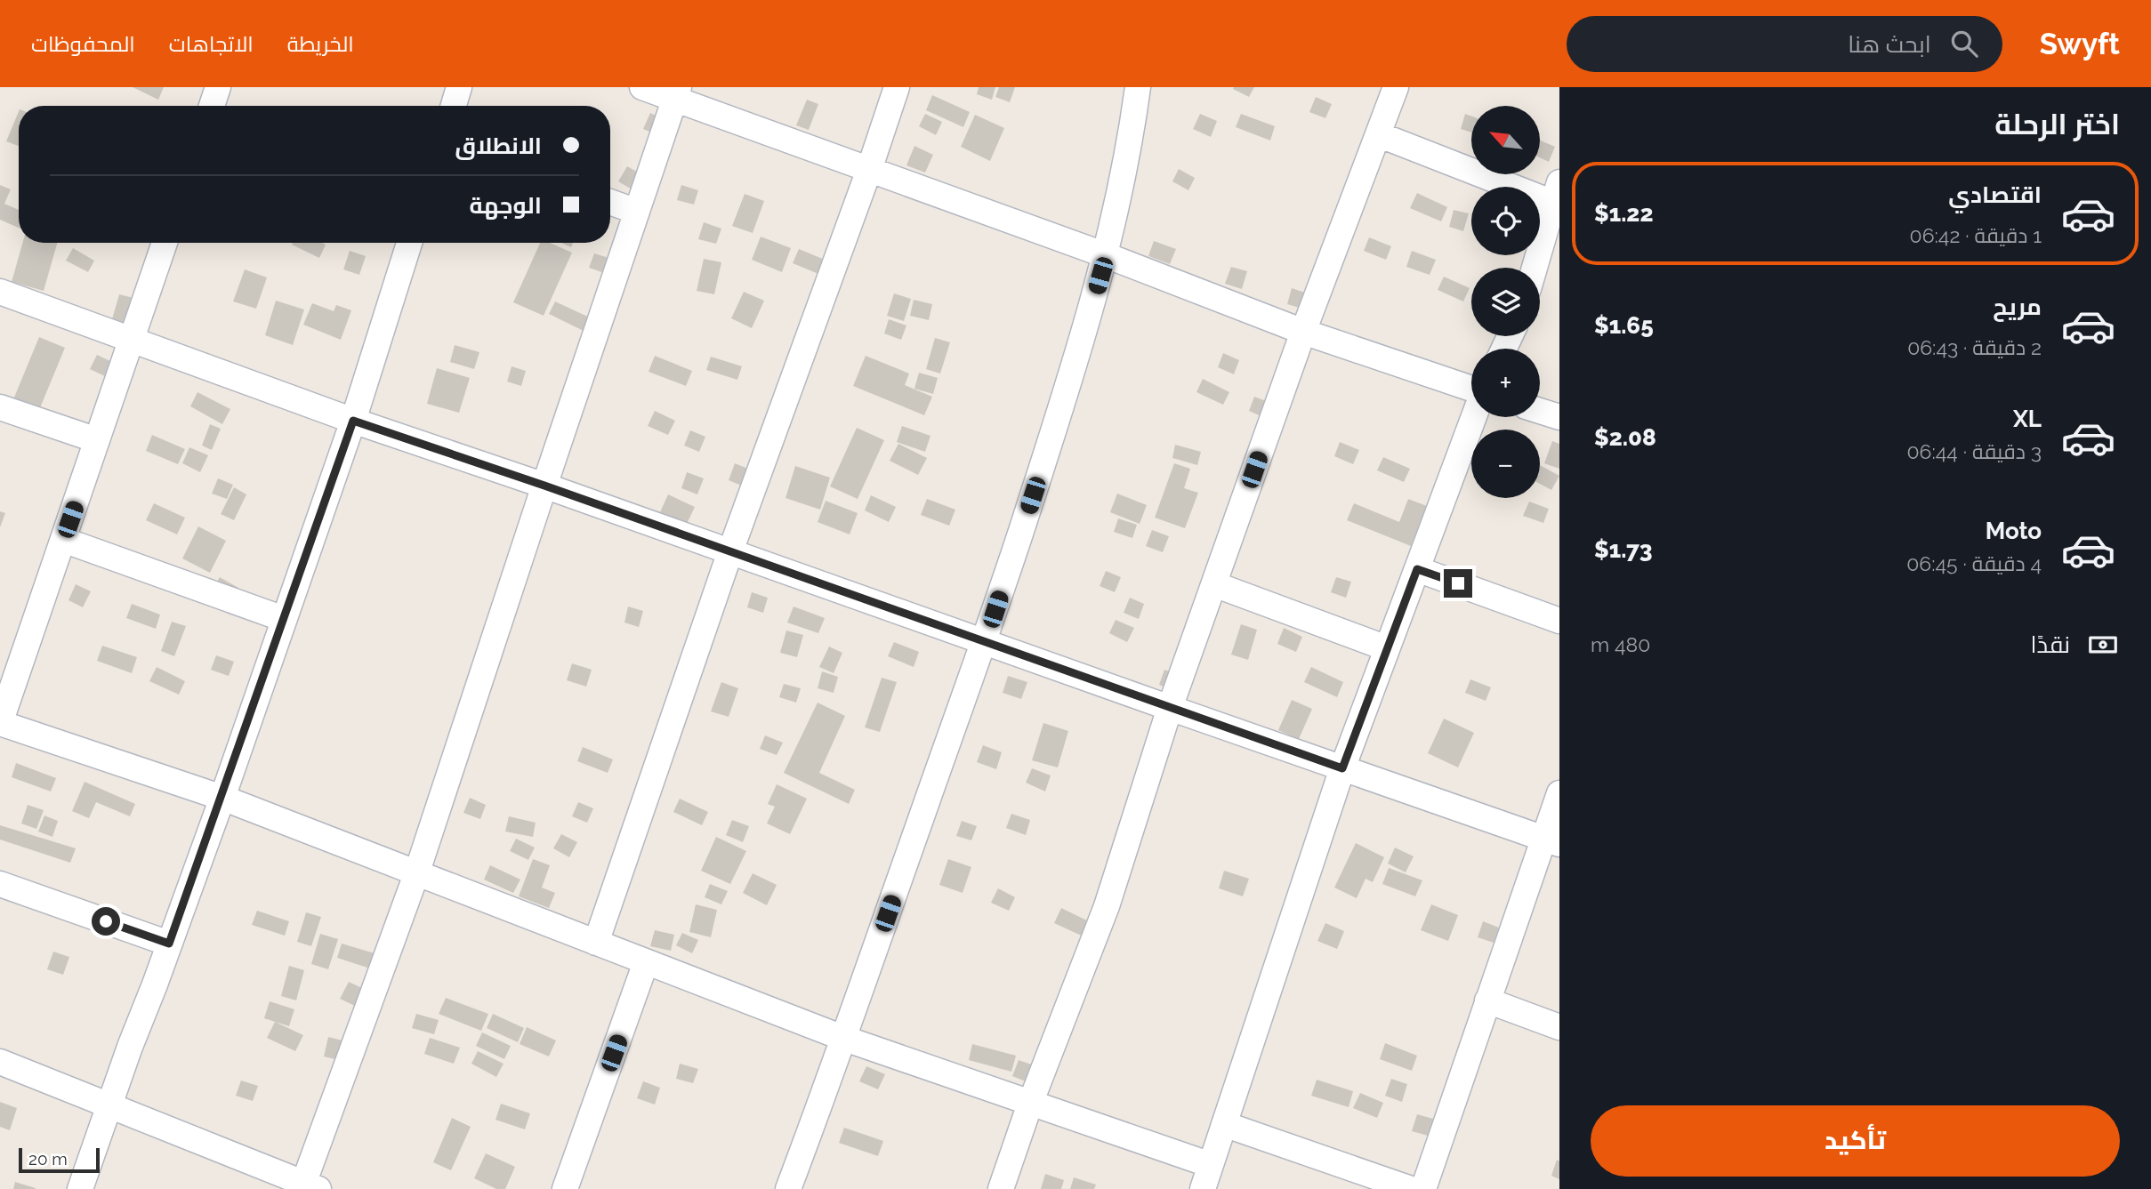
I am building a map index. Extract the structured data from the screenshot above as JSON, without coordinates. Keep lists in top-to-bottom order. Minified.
{"scale_bar":"20 m","north":"top left","page":{"header":"Swyft","search":"ابحث هنا","nav":["الخريطة","الاتجاهات","المحفوظات"],"heading":"اختر الرحلة","map_buttons":["+","−"],"banner":["الانطلاق","الوجهة"],"list":[{"name":"اقتصادي","note":"1 دقيقة · 06:42","value":"$1.22"},{"name":"مريح","note":"2 دقيقة · 06:43","value":"$1.65"},{"name":"XL","note":"3 دقيقة · 06:44","value":"$2.08"},{"name":"Moto","note":"4 دقيقة · 06:45","value":"$1.73"}],"pay":["نقدًا","480 m"],"buttons":"تأكيد","scale":"20 m"}}
